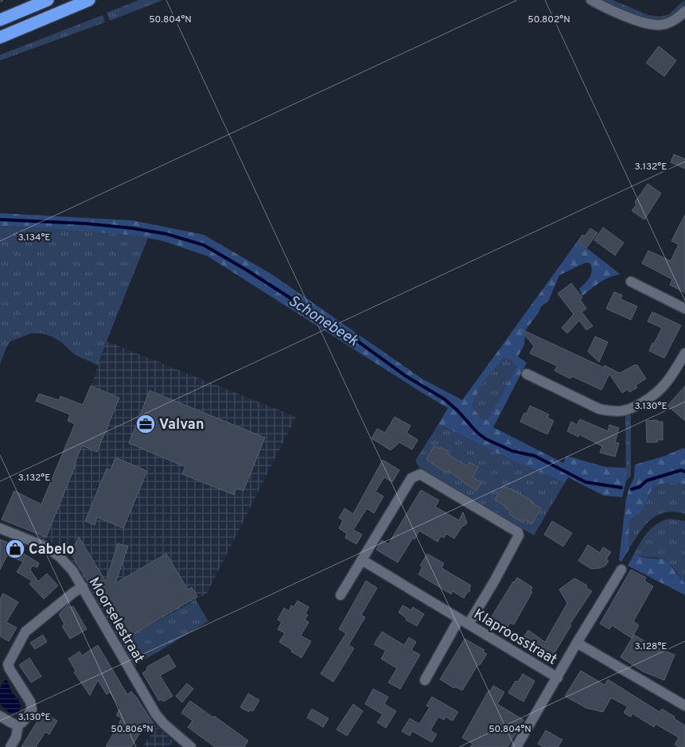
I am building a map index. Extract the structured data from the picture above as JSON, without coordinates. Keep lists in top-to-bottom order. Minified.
{"streets":{"street":["Moorselestraat","Klaproosstraat"]},"water":["Schonebeek"],"places":{"office":["Valvan"],"shop":["Cabelo"]},"coordinates":["50.804°N","50.802°N","3.132°E","3.134°E","3.130°E","3.128°E","50.806°N"]}
